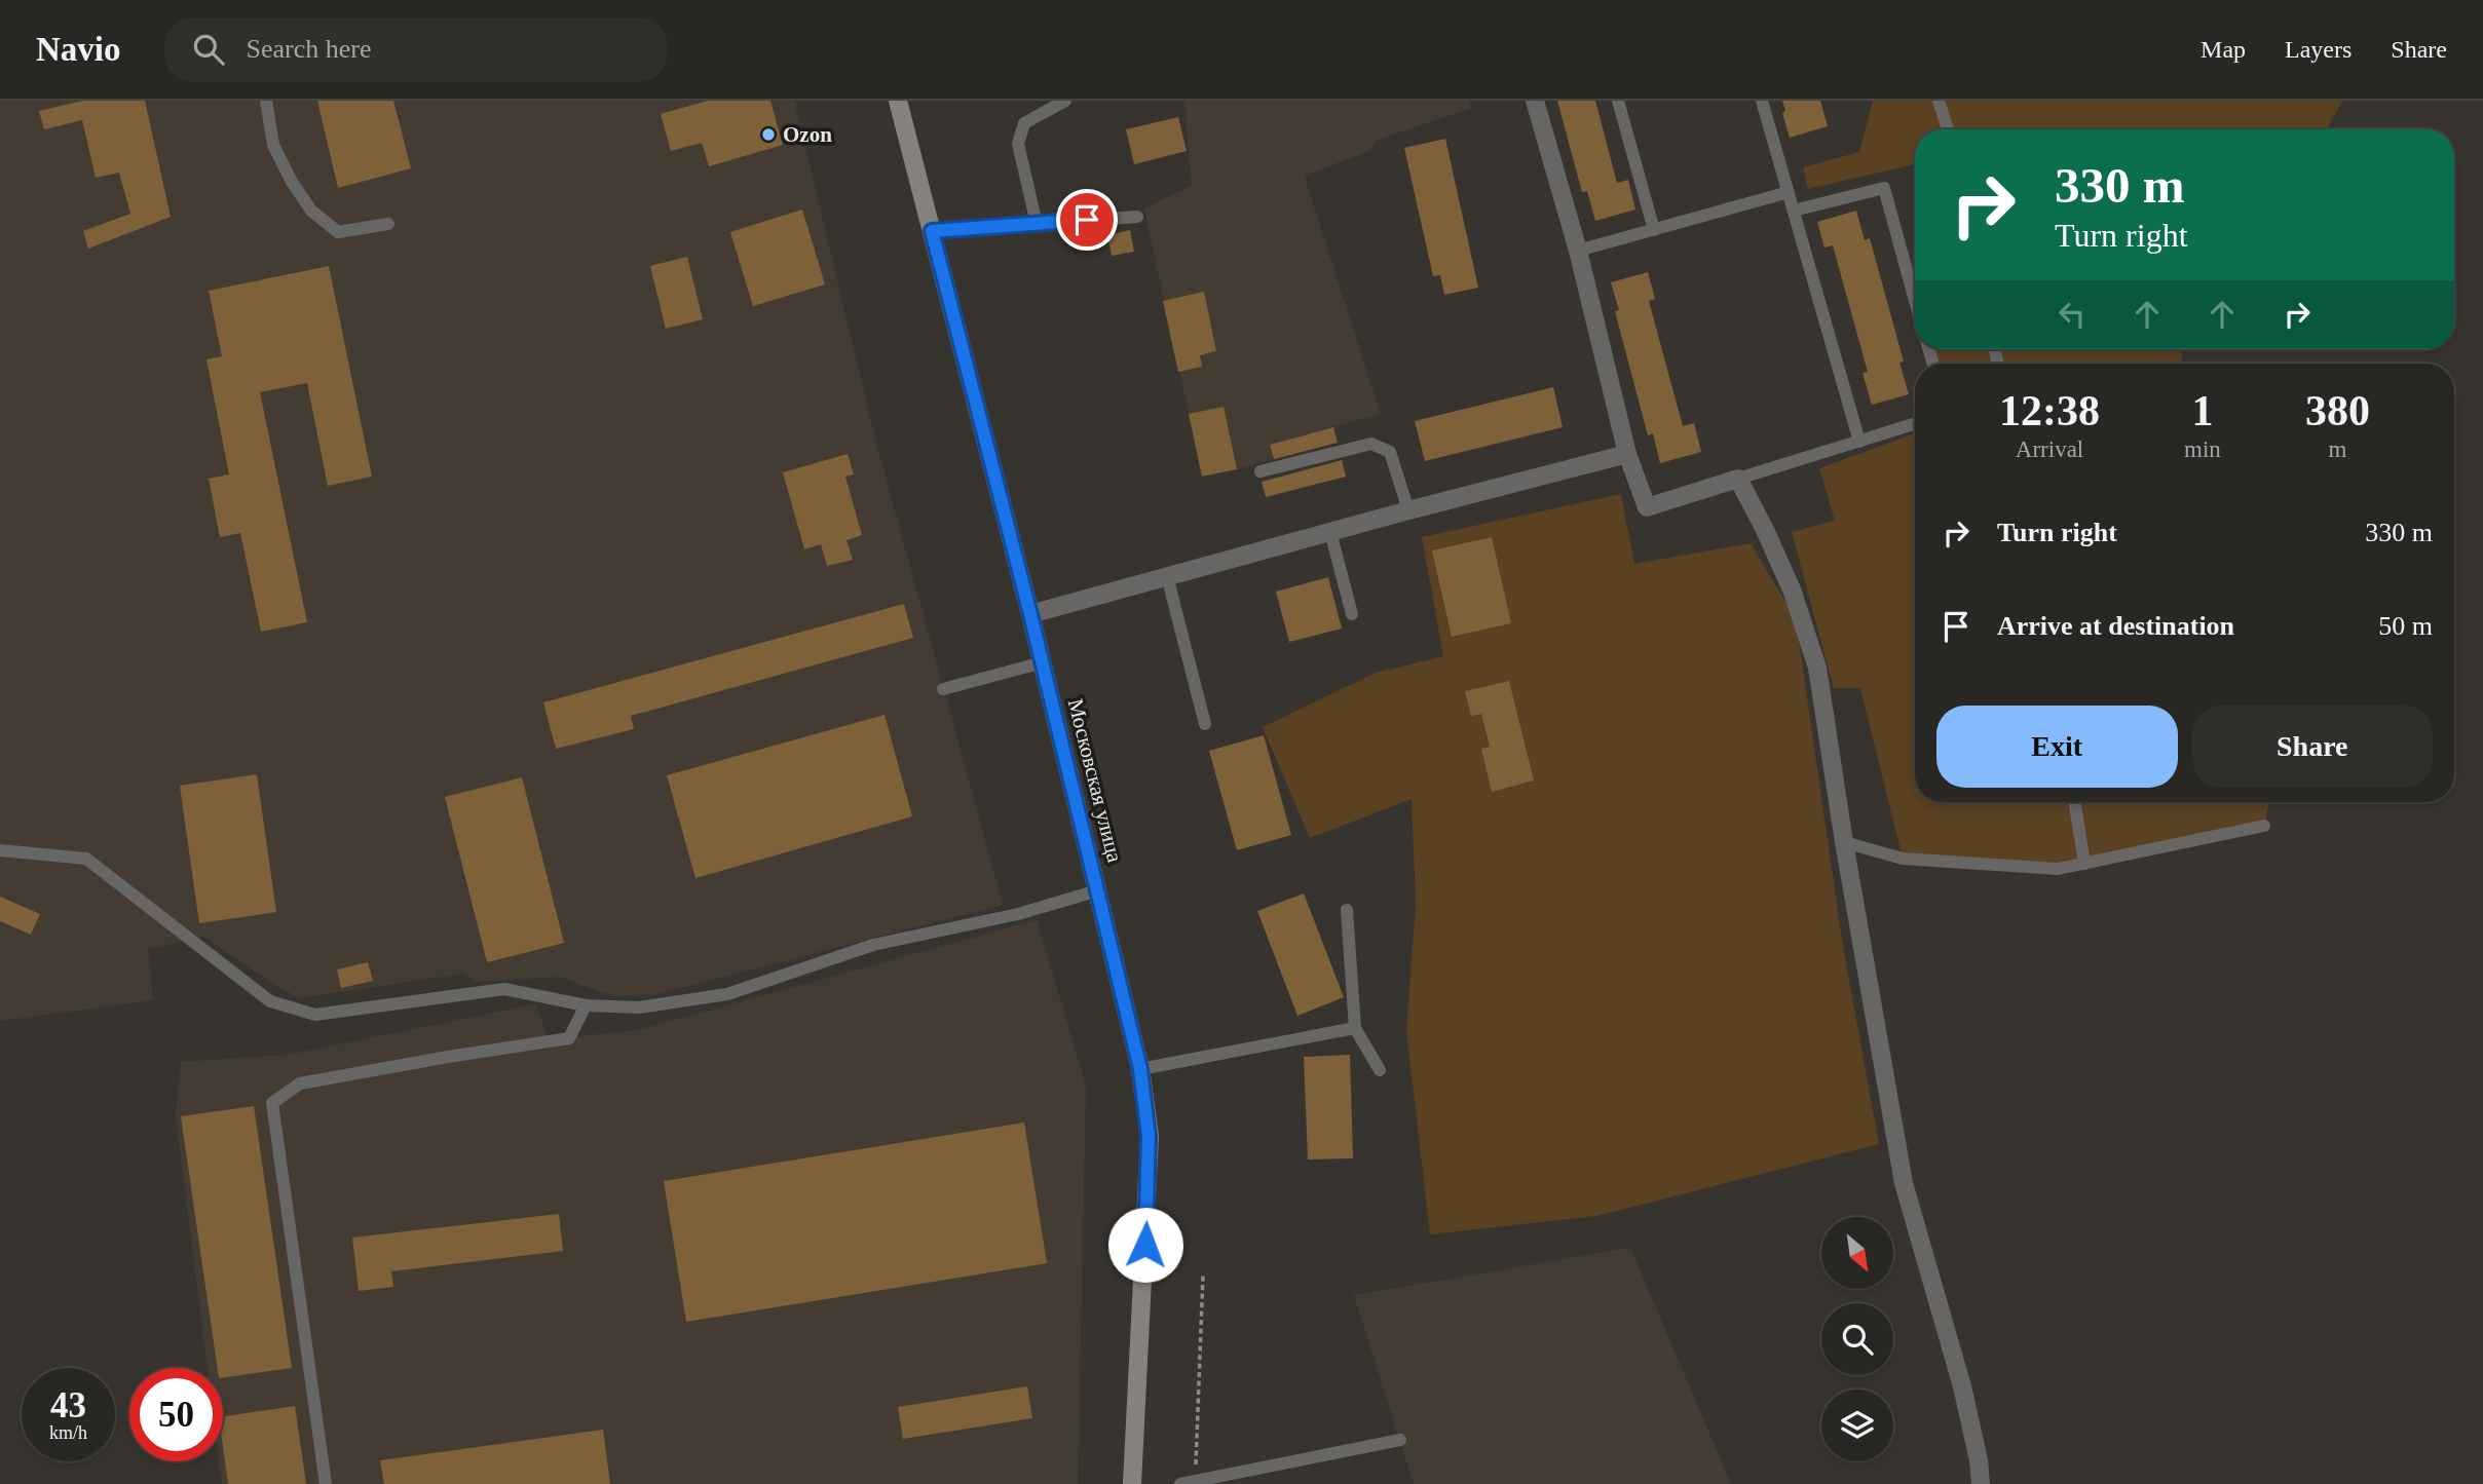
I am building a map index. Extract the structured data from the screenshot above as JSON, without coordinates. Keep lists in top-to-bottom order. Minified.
{"streets":{"main road":["Московская улица"]},"places":["Ozon"],"north":"bottom right","page":{"header":"Navio","search":"Search here","nav":["Map","Layers","Share"],"turn":["330 m","Turn right"],"eta":["12:38","Arrival","1","min","380","m"],"list":[{"name":"Turn right","value":"330 m"},{"name":"Arrive at destination","value":"50 m"}],"buttons":["Exit","Share"],"speed":"43 km/h","limit":"50"}}
